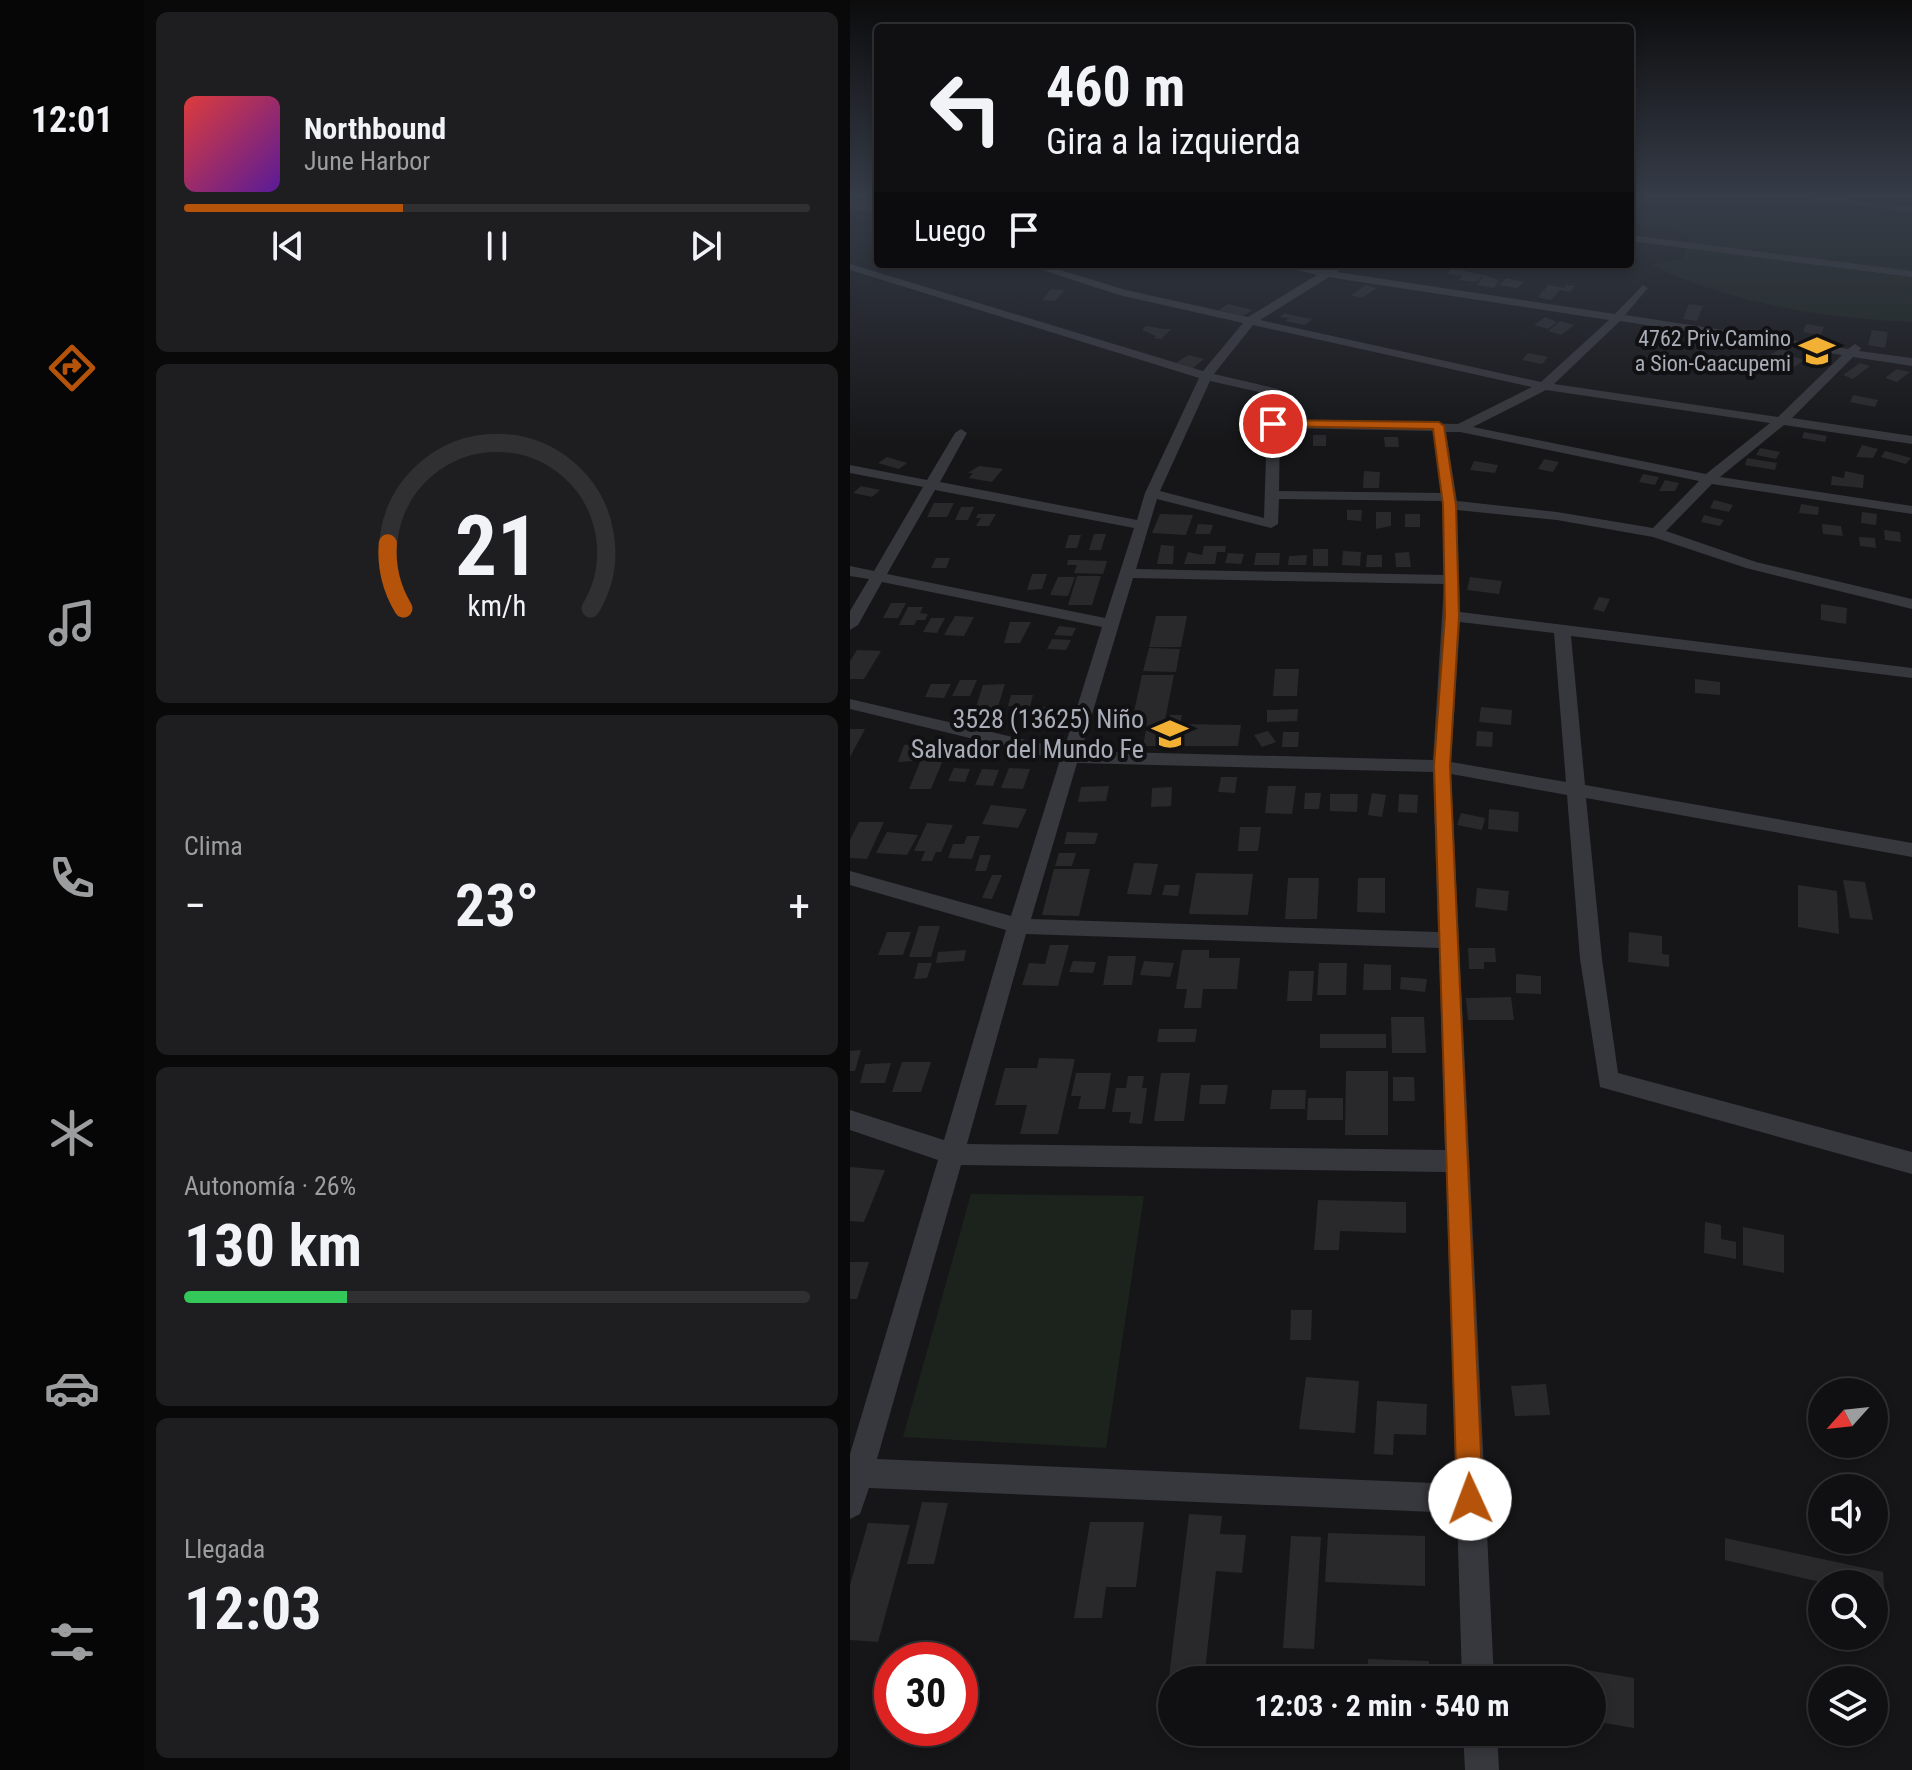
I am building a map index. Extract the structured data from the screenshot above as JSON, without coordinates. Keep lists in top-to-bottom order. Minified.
{"places":{"school or university":["4762 Priv.Camino a Sion-Caacupemi","3528 (13625) Niño Salvador del Mundo Fe"]},"north":"bottom left","page":{"tabs":"12:01","turn":["460 m","Gira a la izquierda"],"song":["Northbound","June Harbor"],"then":"Luego","tile":["Clima",["Autonomía · 26%","130 km"],["Llegada","12:03"]],"heat":["−","23°","+"],"limit":"30","trip":"12:03 · 2 min · 540 m","gauge":["21","km/h"]}}
